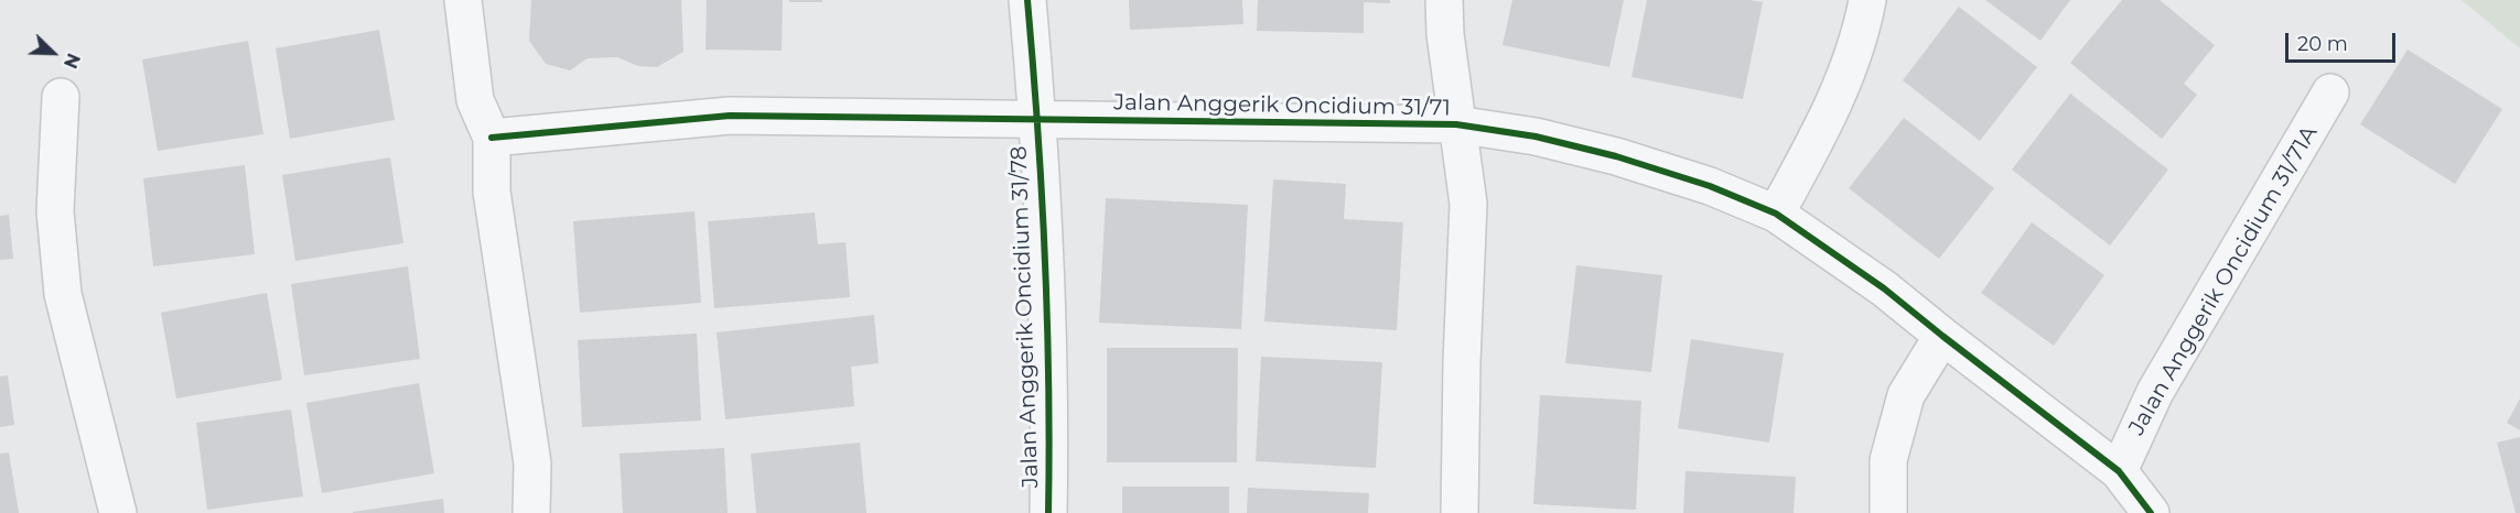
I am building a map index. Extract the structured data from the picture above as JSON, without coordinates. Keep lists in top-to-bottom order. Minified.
{"streets":{"street":["Jalan Anggerik Oncidium 31/71","Jalan Anggerik Oncidium 31/71A","Jalan Anggerik Oncidium 31/78"]},"crossings":[["Jalan Anggerik Oncidium 31/71","Jalan Anggerik Oncidium 31/71A"],["Jalan Anggerik Oncidium 31/71","Jalan Anggerik Oncidium 31/78"]],"scale_bar":"20 m","north":"bottom right"}
